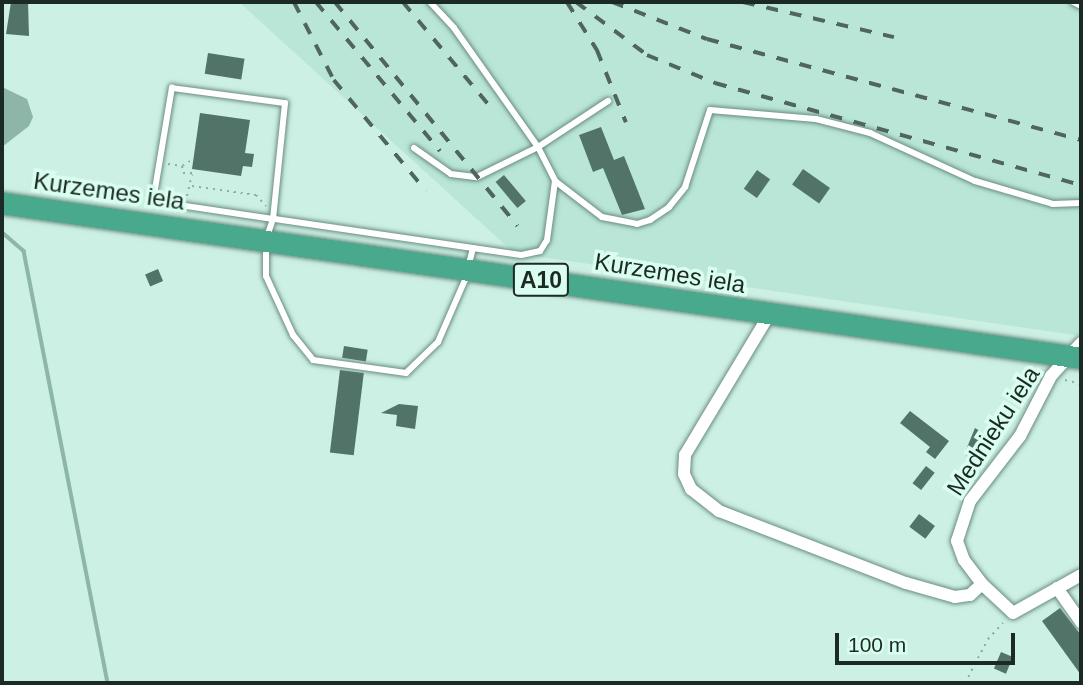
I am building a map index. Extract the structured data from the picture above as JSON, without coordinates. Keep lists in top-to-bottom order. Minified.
{"streets":{"highway":["Kurzemes iela","A10"],"street":["Mednieku iela"]},"crossings":[["Kurzemes iela","Mednieku iela"]],"scale_bar":"100 m"}
